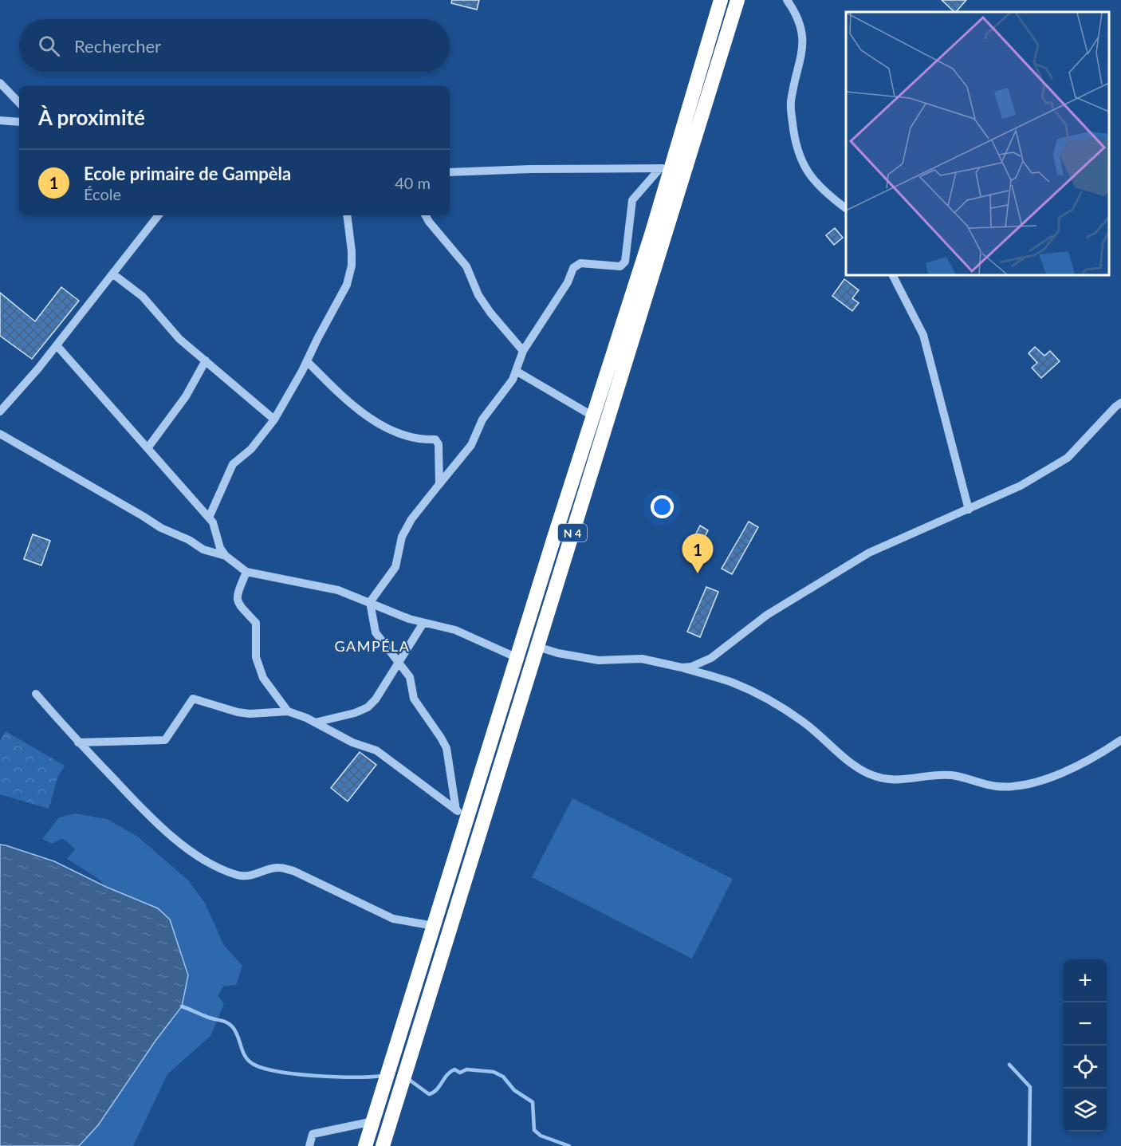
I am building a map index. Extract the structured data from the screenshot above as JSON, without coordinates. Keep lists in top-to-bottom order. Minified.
{"streets":{"highway":["N 4"]},"districts":["GAMPÉLA"],"page":{"search":"Rechercher","heading":"À proximité","list":[{"mark":"1","name":"Ecole primaire de Gampèla","note":"École","value":"40 m"}],"pins":"1","map_buttons":["+","−"]}}
